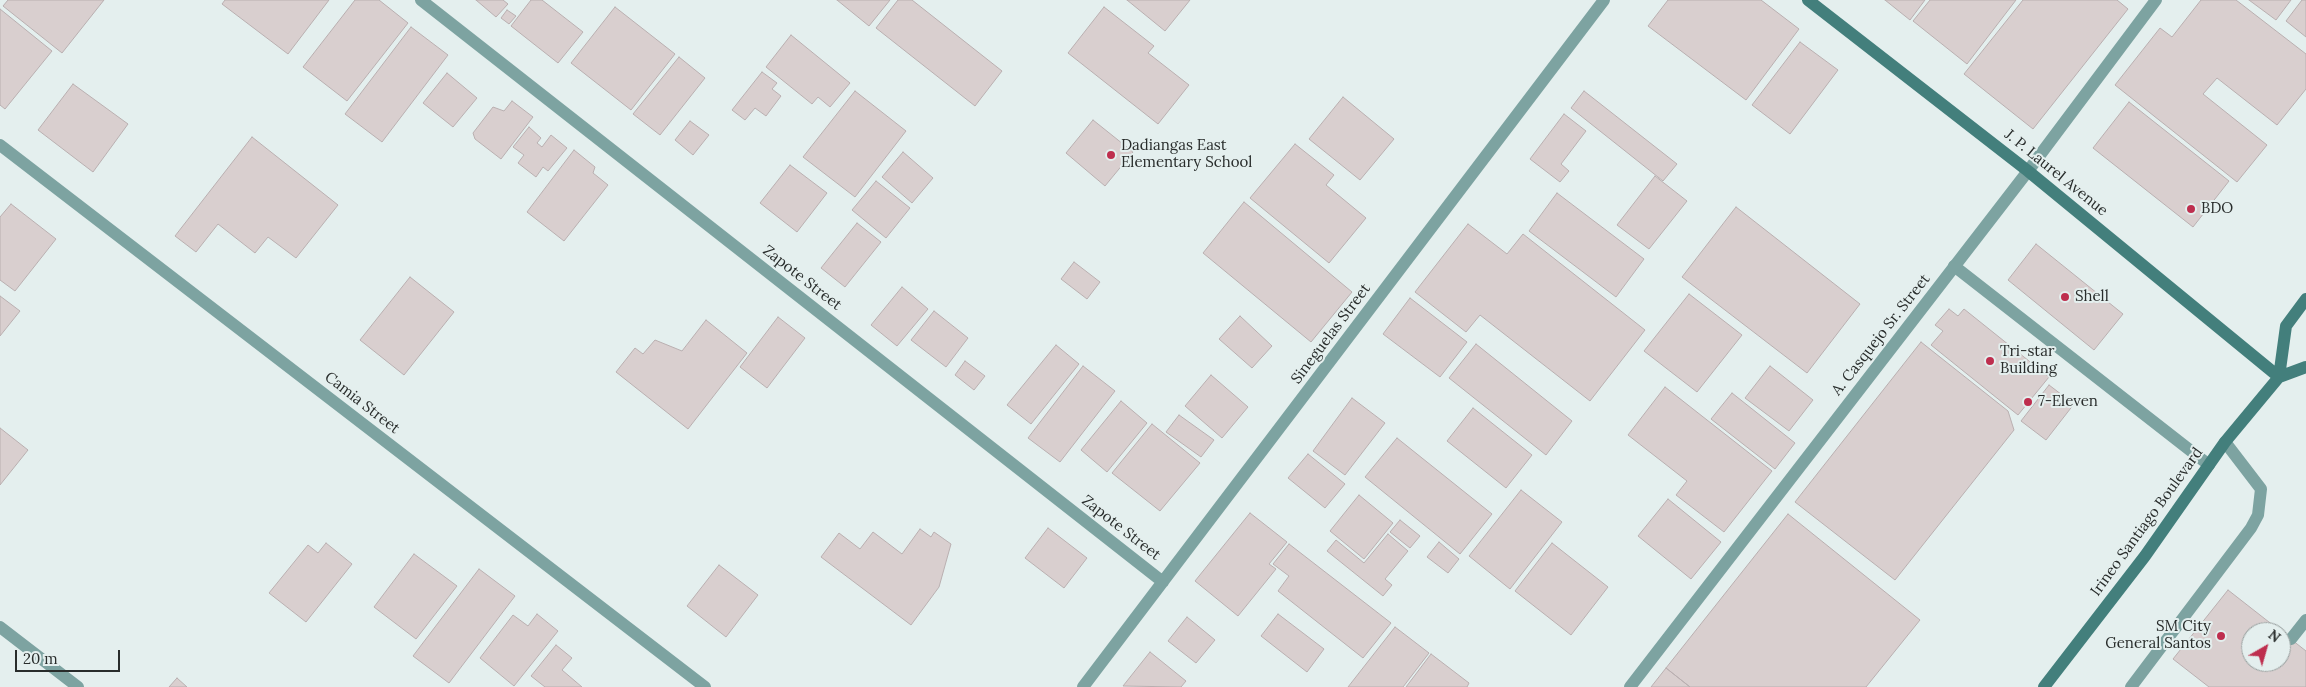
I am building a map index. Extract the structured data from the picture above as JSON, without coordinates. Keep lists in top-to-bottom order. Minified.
{"streets":{"street":["J. P. Laurel Avenue","Zapote Street","Sineguelas Street","A. Casquejo Sr. Street","Camia Street","Irineo Santiago Boulevard"]},"crossings":[["J. P. Laurel Avenue","A. Casquejo Sr. Street"],["J. P. Laurel Avenue","Irineo Santiago Boulevard"],["Zapote Street","Sineguelas Street"]],"places":["Dadiangas East Elementary School","BDO","Shell","Tri-star Building","7-Eleven","SM City General Santos"],"scale_bar":"20 m","north":"top right"}
